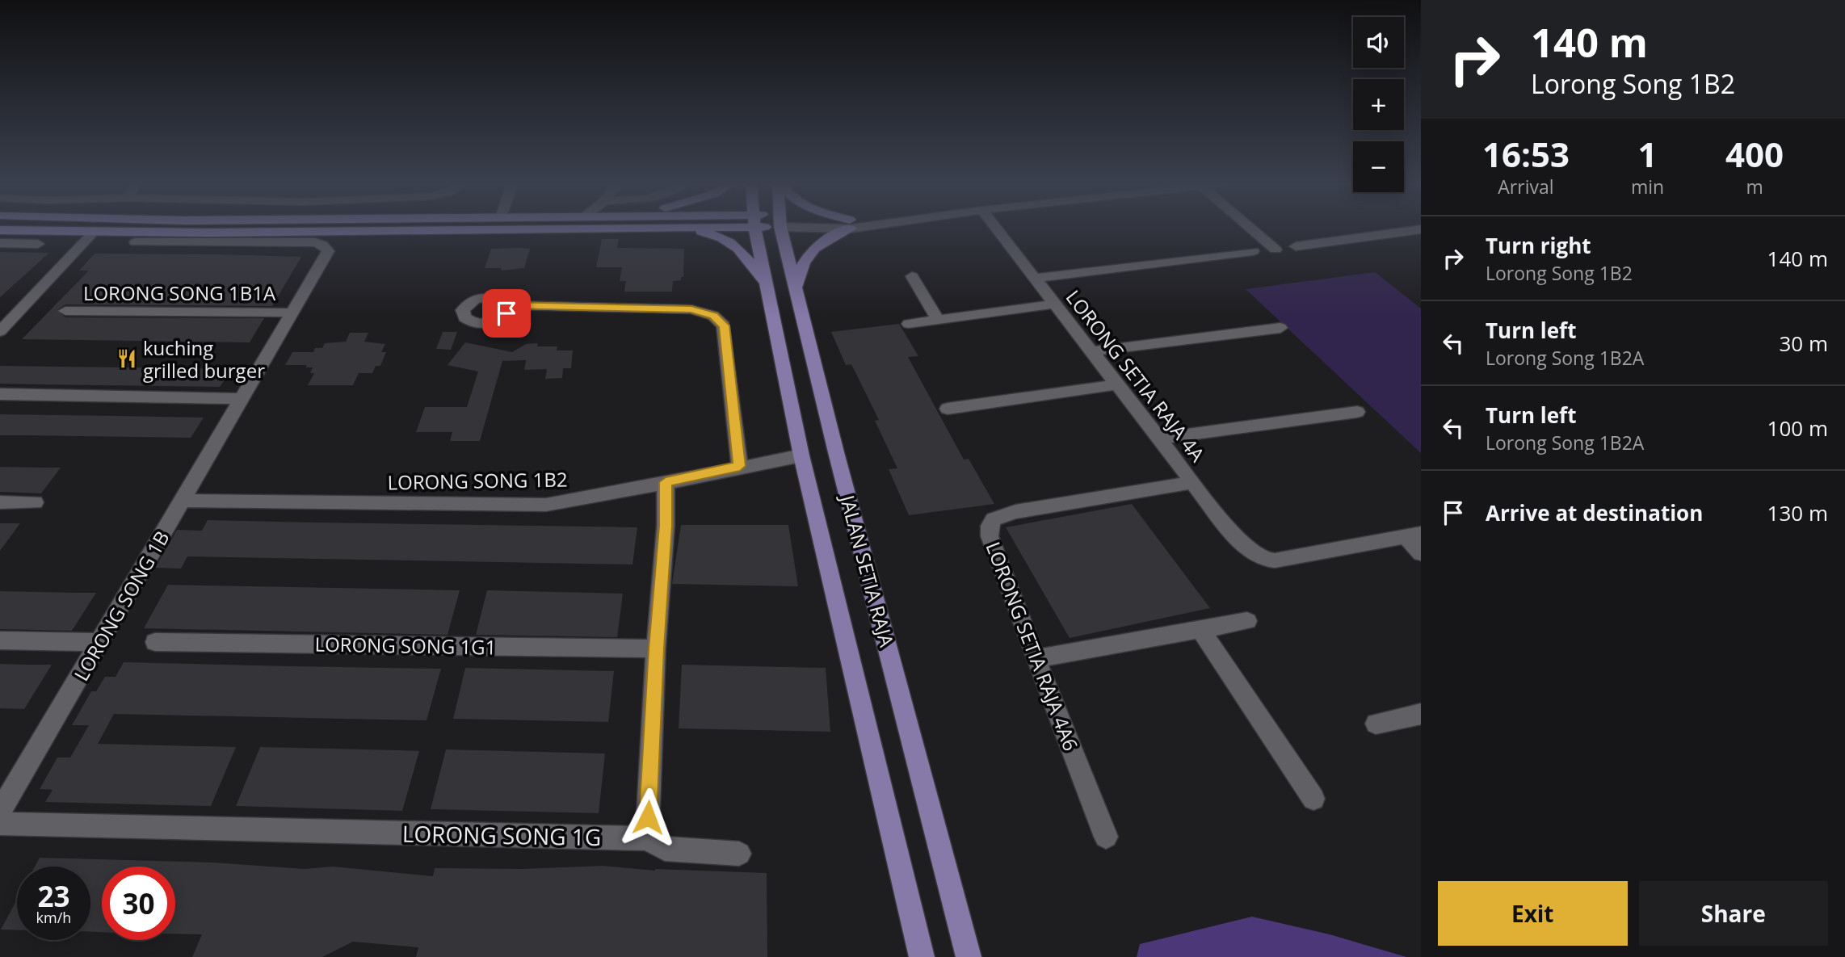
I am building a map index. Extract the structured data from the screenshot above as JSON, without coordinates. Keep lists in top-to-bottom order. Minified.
{"streets":{"main road":["JALAN SETIA RAJA"],"street":["LORONG SONG 1B1A","LORONG SETIA RAJA 4A","LORONG SONG 1B2","LORONG SONG 1B","LORONG SONG 1G1","LORONG SETIA RAJA 4A6","LORONG SONG 1G"]},"crossings":[["LORONG SONG 1B1A","LORONG SONG 1B"],["LORONG SETIA RAJA 4A","LORONG SETIA RAJA 4A6"],["LORONG SONG 1B2","JALAN SETIA RAJA"],["LORONG SONG 1B2","LORONG SONG 1B"]],"places":{"restaurant":["kuching grilled burger"]},"page":{"turn":["140 m","Lorong Song 1B2"],"map_buttons":["+","−"],"eta":["16:53","Arrival","1","min","400","m"],"list":[{"name":"Turn right","note":"Lorong Song 1B2","value":"140 m"},{"name":"Turn left","note":"Lorong Song 1B2A","value":"30 m"},{"name":"Turn left","note":"Lorong Song 1B2A","value":"100 m"},{"name":"Arrive at destination","value":"130 m"}],"speed":"23 km/h","limit":"30","buttons":["Exit","Share"]}}
